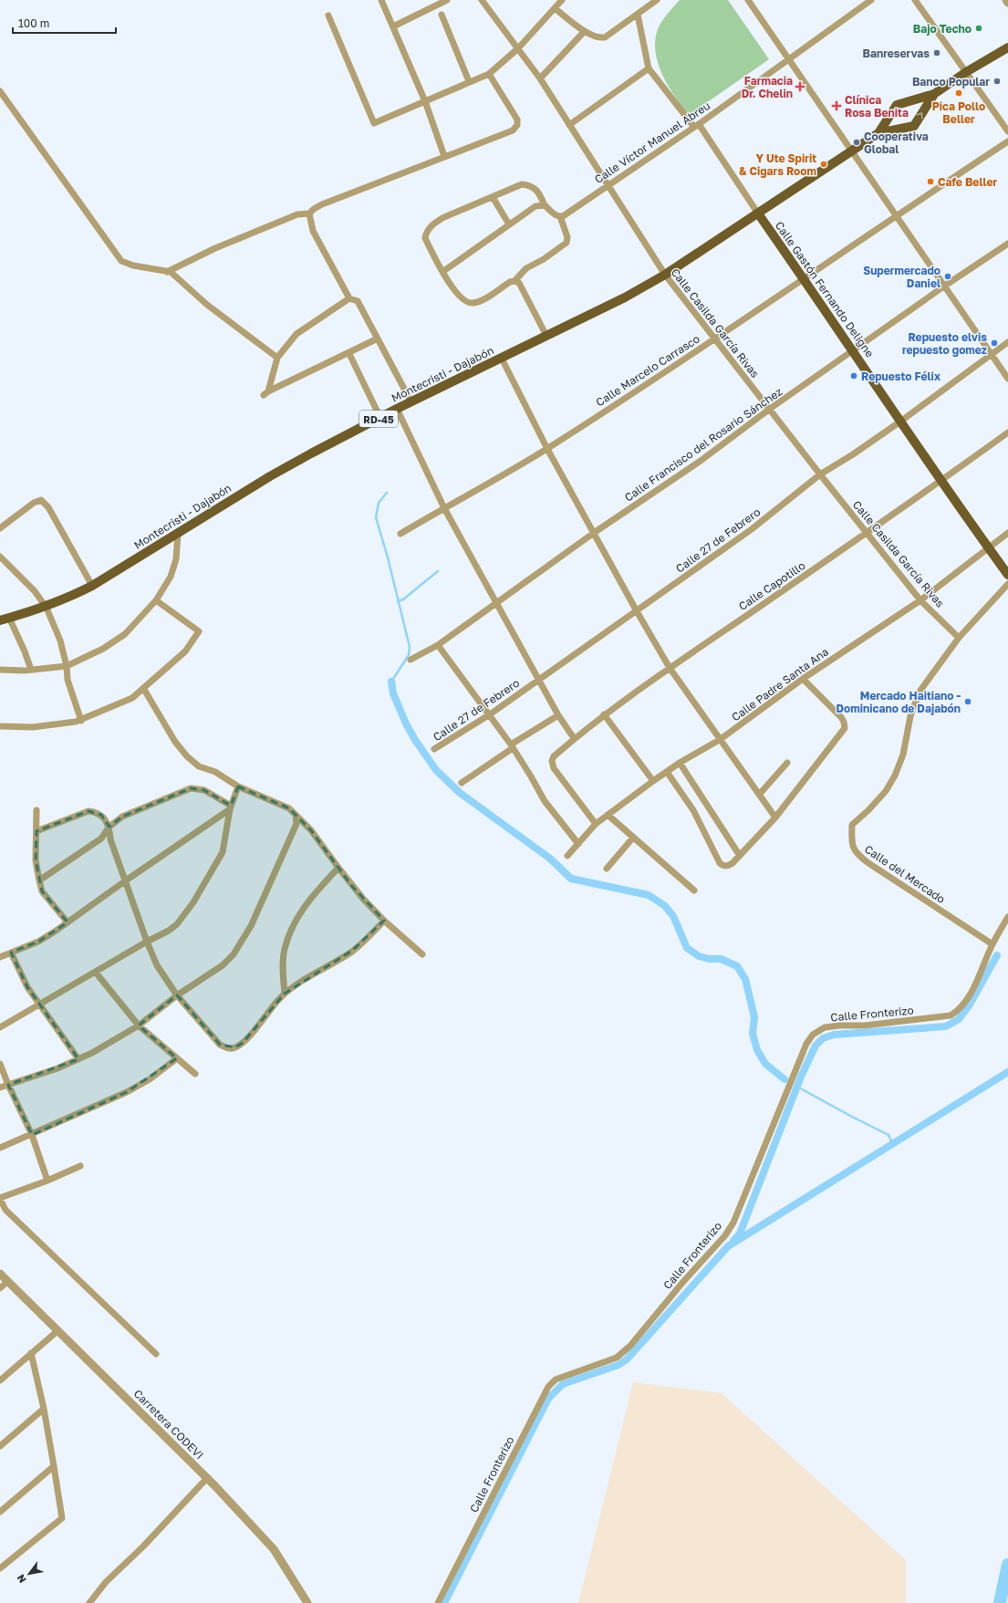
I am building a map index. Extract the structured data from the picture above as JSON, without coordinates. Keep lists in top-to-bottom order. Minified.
{"streets":{"main road":["Calle Gastón Fernando Deligne","Montecristi - Dajabón","RD-45"],"street":["Calle Víctor Manuel Abreu","Calle Casilda García Rivas","Calle Marcelo Carrasco","Calle Francisco del Rosario Sánchez","Calle 27 de Febrero","Calle Capotillo","Calle Padre Santa Ana","Calle del Mercado","Calle Fronterizo","Carretera CODEVI"]},"crossings":[["Calle Víctor Manuel Abreu","Calle Gastón Fernando Deligne"],["Calle Víctor Manuel Abreu","Calle Casilda García Rivas"],["Calle Gastón Fernando Deligne","Calle Marcelo Carrasco"],["Calle Gastón Fernando Deligne","Montecristi - Dajabón"],["Calle Gastón Fernando Deligne","RD-45"],["Calle Gastón Fernando Deligne","Calle Francisco del Rosario Sánchez"],["Calle Gastón Fernando Deligne","Calle 27 de Febrero"],["Calle Gastón Fernando Deligne","Calle Capotillo"],["Calle Gastón Fernando Deligne","Calle Padre Santa Ana"],["Calle Casilda García Rivas","Calle Marcelo Carrasco"],["Calle Casilda García Rivas","Montecristi - Dajabón"],["Calle Casilda García Rivas","Calle Francisco del Rosario Sánchez"],["Calle Casilda García Rivas","Calle 27 de Febrero"],["Calle Casilda García Rivas","Calle Capotillo"],["Calle Casilda García Rivas","Calle Padre Santa Ana"],["Calle Casilda García Rivas","Calle del Mercado"],["Montecristi - Dajabón","RD-45"],["Calle Capotillo","Calle Padre Santa Ana"],["Calle del Mercado","Calle Fronterizo"]],"places":{"other":["Bajo Techo","Banreservas","Banco Popular","Pica Pollo Beller","Cooperativa Global","Y Ute Spirit & Cigars Room","Cafe Beller","Supermercado Daniel","Repuesto elvis repuesto gomez","Repuesto Félix","Mercado Haitiano - Dominicano de Dajabón"],"health":["Farmacia Dr. Chelin","Clínica Rosa Benita"]},"scale_bar":"100 m","north":"bottom left"}
